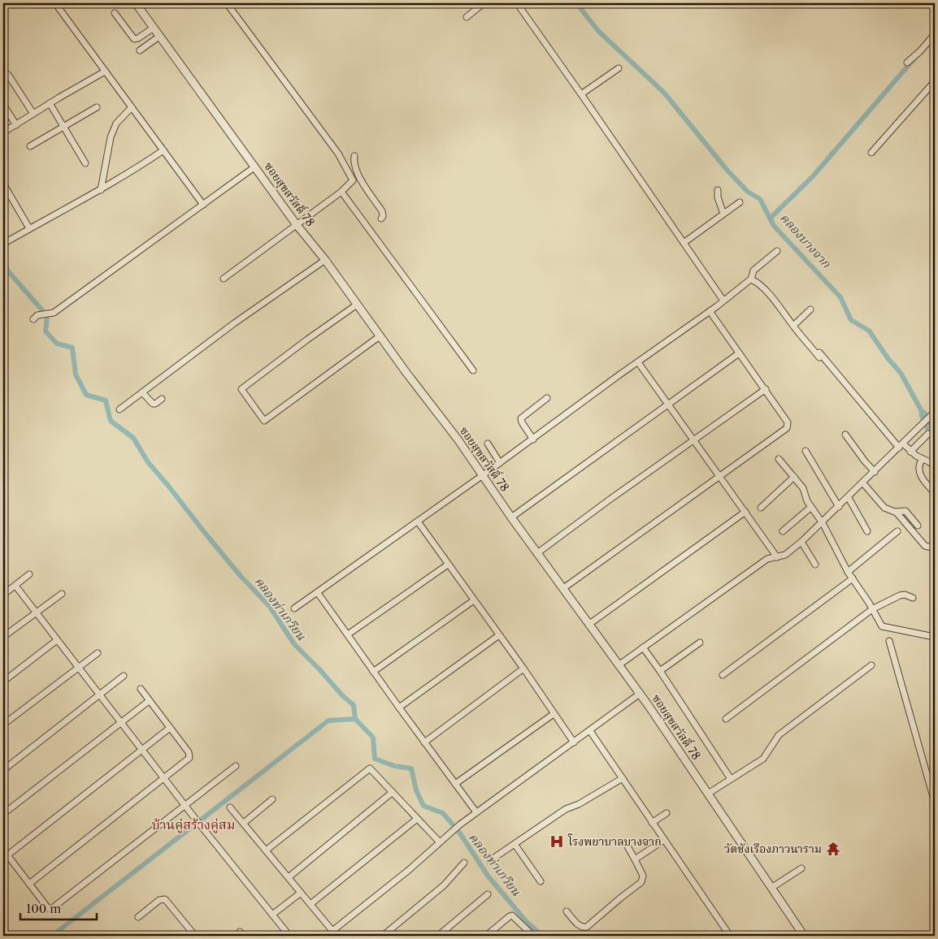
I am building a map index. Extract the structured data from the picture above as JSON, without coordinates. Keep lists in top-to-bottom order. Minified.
{"streets":{"street":["ซอยสุขสวัสดิ์ 78"]},"districts":["บ้านคู่สร้างคู่สม"],"water":["คลองบางจาก","คลองท่าเกวียน"],"places":{"hospital":["โรงพยาบาลบางจาก"],"temple":["วัดชังเรืองภาวนาราม"]},"scale_bar":"100 m"}
